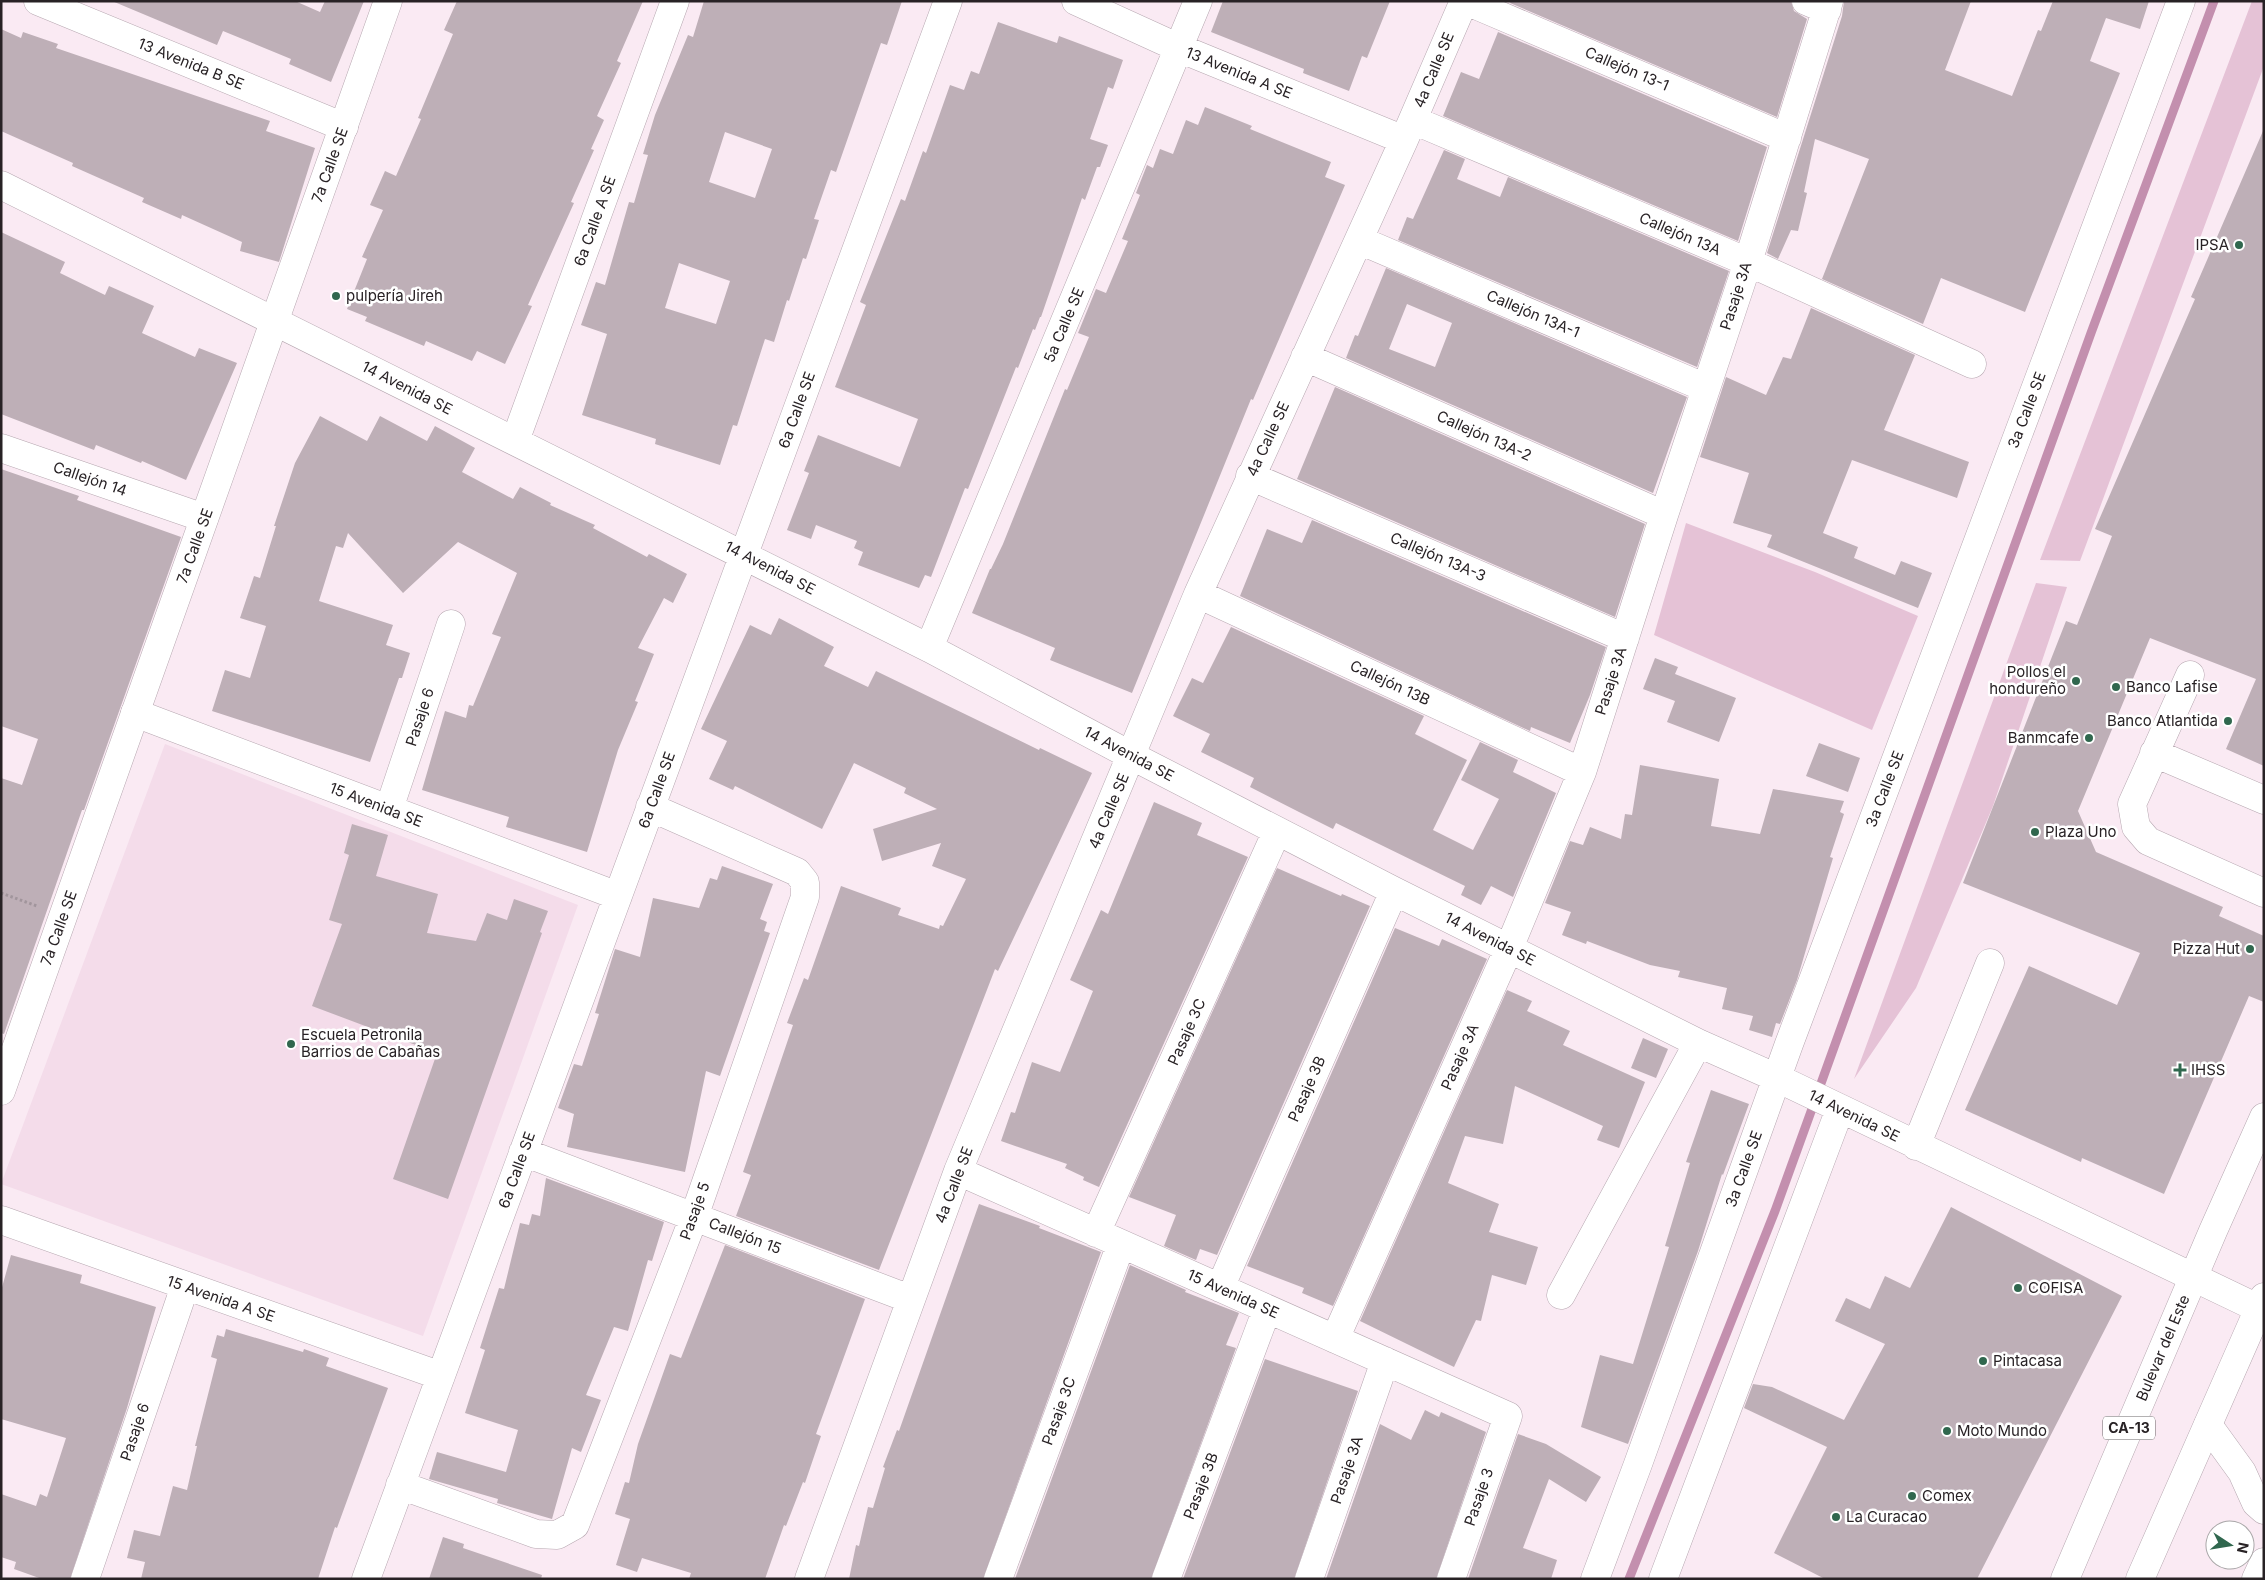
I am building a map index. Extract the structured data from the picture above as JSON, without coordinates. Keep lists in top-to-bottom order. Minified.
{"streets":{"main road":["13 Avenida B SE","Callejón 13-1","4a Calle SE","13 Avenida A SE","7a Calle SE","6a Calle A SE","Callejón 13A","Pasaje 3A","Callejón 13A-1","5a Calle SE","14 Avenida SE","6a Calle SE","3a Calle SE","Callejón 13A-2","Callejón 14","Callejón 13A-3","Callejón 13B","Pasaje 6","15 Avenida SE","Pasaje 3C","Pasaje 3B","Pasaje 5","Callejón 15","15 Avenida A SE","Bulevar del Este","CA-13","Pasaje 3"]},"crossings":[["13 Avenida B SE","7a Calle SE"],["Callejón 13-1","4a Calle SE"],["Callejón 13-1","Pasaje 3A"],["4a Calle SE","13 Avenida A SE"],["4a Calle SE","Callejón 13A"],["4a Calle SE","Callejón 13A-1"],["4a Calle SE","14 Avenida SE"],["4a Calle SE","Callejón 13A-2"],["4a Calle SE","Callejón 13A-3"],["4a Calle SE","Callejón 13B"],["4a Calle SE","15 Avenida SE"],["4a Calle SE","Callejón 15"],["13 Avenida A SE","Callejón 13A"],["13 Avenida A SE","5a Calle SE"],["7a Calle SE","14 Avenida SE"],["7a Calle SE","Callejón 14"],["7a Calle SE","15 Avenida SE"],["6a Calle A SE","14 Avenida SE"],["Callejón 13A","Pasaje 3A"],["Pasaje 3A","Callejón 13A-1"],["Pasaje 3A","14 Avenida SE"],["Pasaje 3A","Callejón 13A-2"],["Pasaje 3A","Callejón 13A-3"],["Pasaje 3A","Callejón 13B"],["Pasaje 3A","15 Avenida SE"],["5a Calle SE","14 Avenida SE"],["14 Avenida SE","6a Calle SE"],["14 Avenida SE","3a Calle SE"],["14 Avenida SE","Pasaje 3C"],["14 Avenida SE","Pasaje 3B"],["14 Avenida SE","Bulevar del Este"],["6a Calle SE","15 Avenida SE"],["6a Calle SE","Pasaje 5"],["6a Calle SE","Callejón 15"],["6a Calle SE","15 Avenida A SE"],["Pasaje 6","15 Avenida SE"],["Pasaje 6","15 Avenida A SE"],["15 Avenida SE","Pasaje 3C"],["15 Avenida SE","Pasaje 3B"],["15 Avenida SE","Pasaje 3"],["Pasaje 5","Callejón 15"]],"places":{"other":["IPSA","pulpería Jireh","Pollos el hondureño","Banco Lafise","Banco Atlantida","Banmcafe","Plaza Uno","Pizza Hut","Escuela Petronila Barrios de Cabañas","COFISA","Pintacasa","Moto Mundo","Comex","La Curacao"],"health":["IHSS"]},"north":"right"}
